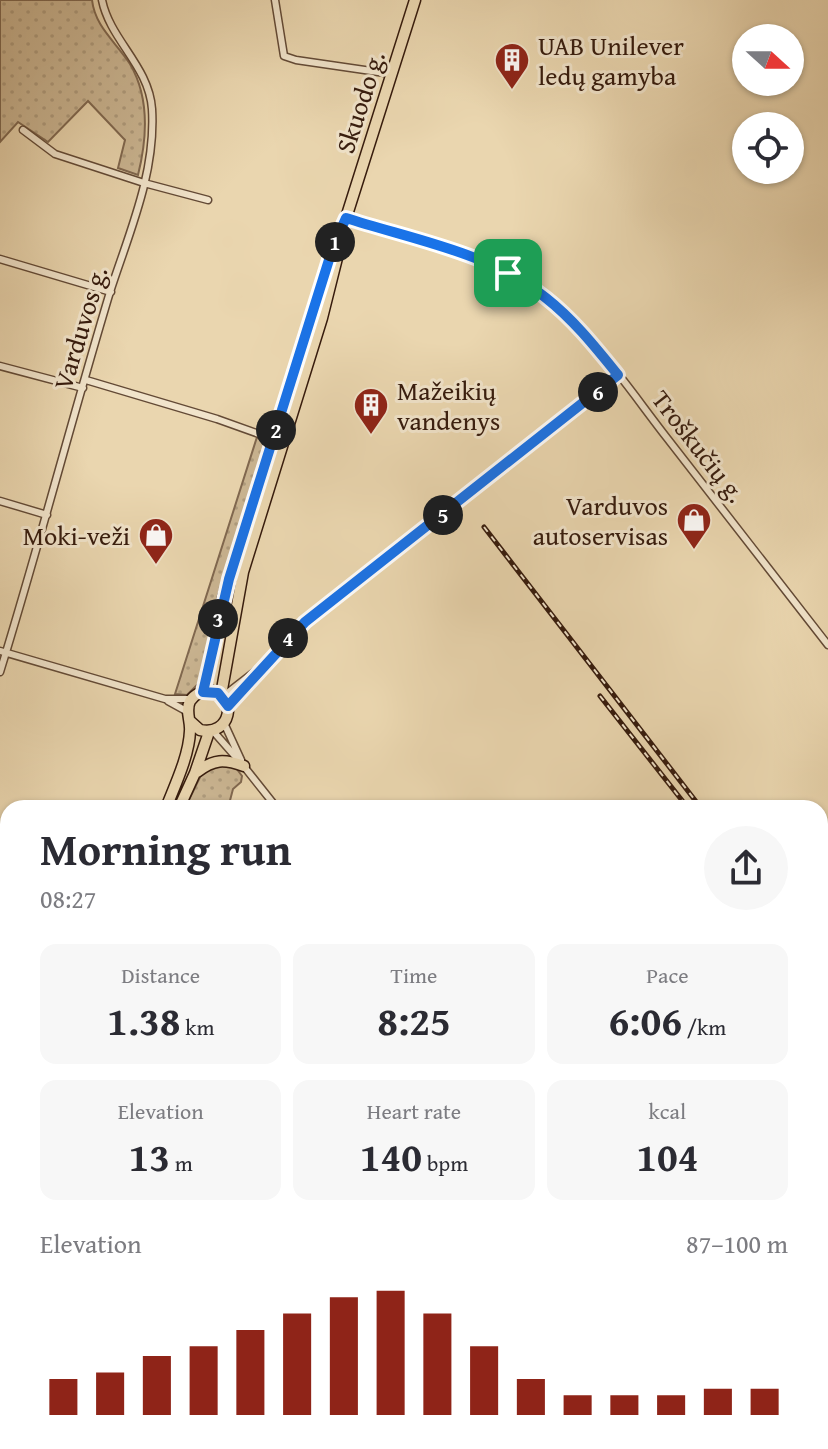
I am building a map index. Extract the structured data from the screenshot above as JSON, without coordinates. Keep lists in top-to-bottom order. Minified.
{"streets":{"main road":["Skuodo g."],"street":["Varduvos g.","Troškučių g."]},"crossings":[["Skuodo g.","Troškučių g."]],"places":{"building":["UAB Unilever ledų gamyba","Mažeikių vandenys"],"shop":["Varduvos autoservisas","Moki-veži"]},"north":"right","page":{"pins":["1","6","2","5","3","4"],"heading":["Morning run","08:27"],"stats":[["Distance","1.38 km"],["Time","8:25"],["Pace","6:06 /km"],["Elevation","13 m"],["Heart rate","140 bpm"],["kcal","104"]],"chart":["Elevation","87–100 m"]}}
